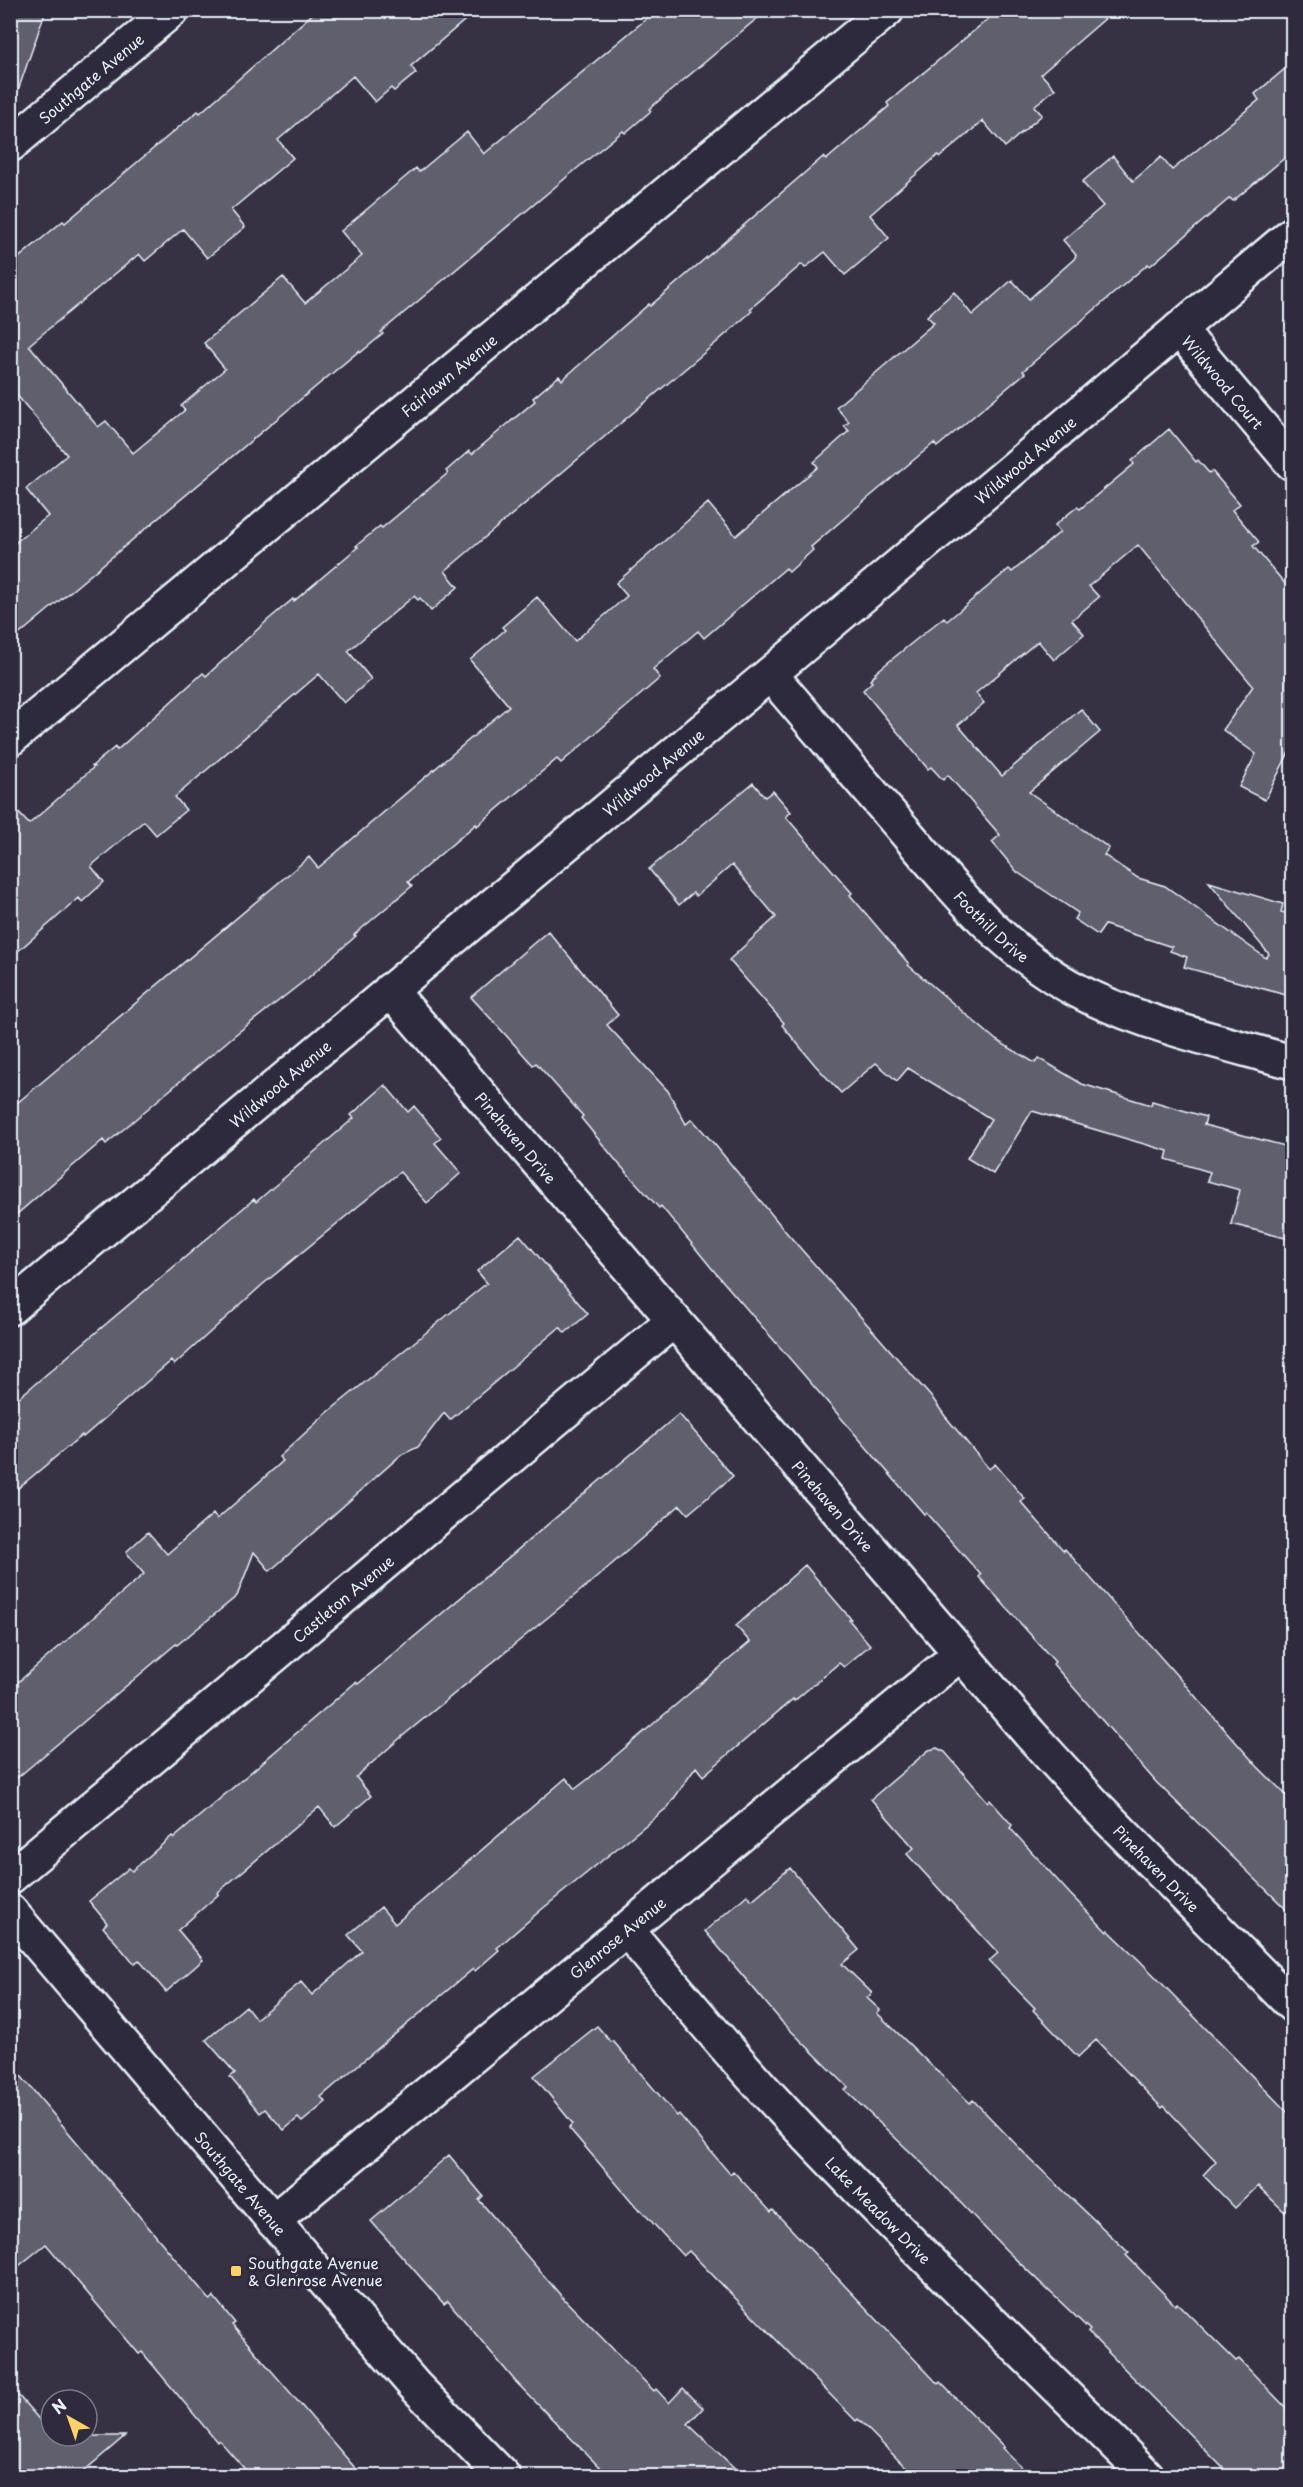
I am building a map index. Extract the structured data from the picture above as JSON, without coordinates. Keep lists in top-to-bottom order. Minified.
{"streets":{"street":["Southgate Avenue","Fairlawn Avenue","Wildwood Court","Wildwood Avenue","Foothill Drive","Pinehaven Drive","Castleton Avenue","Glenrose Avenue","Lake Meadow Drive"]},"crossings":[["Southgate Avenue","Glenrose Avenue"],["Wildwood Court","Wildwood Avenue"],["Wildwood Avenue","Foothill Drive"],["Wildwood Avenue","Pinehaven Drive"],["Pinehaven Drive","Castleton Avenue"],["Pinehaven Drive","Glenrose Avenue"],["Glenrose Avenue","Lake Meadow Drive"]],"places":{"transit":["Southgate Avenue & Glenrose Avenue"]},"north":"top left"}
